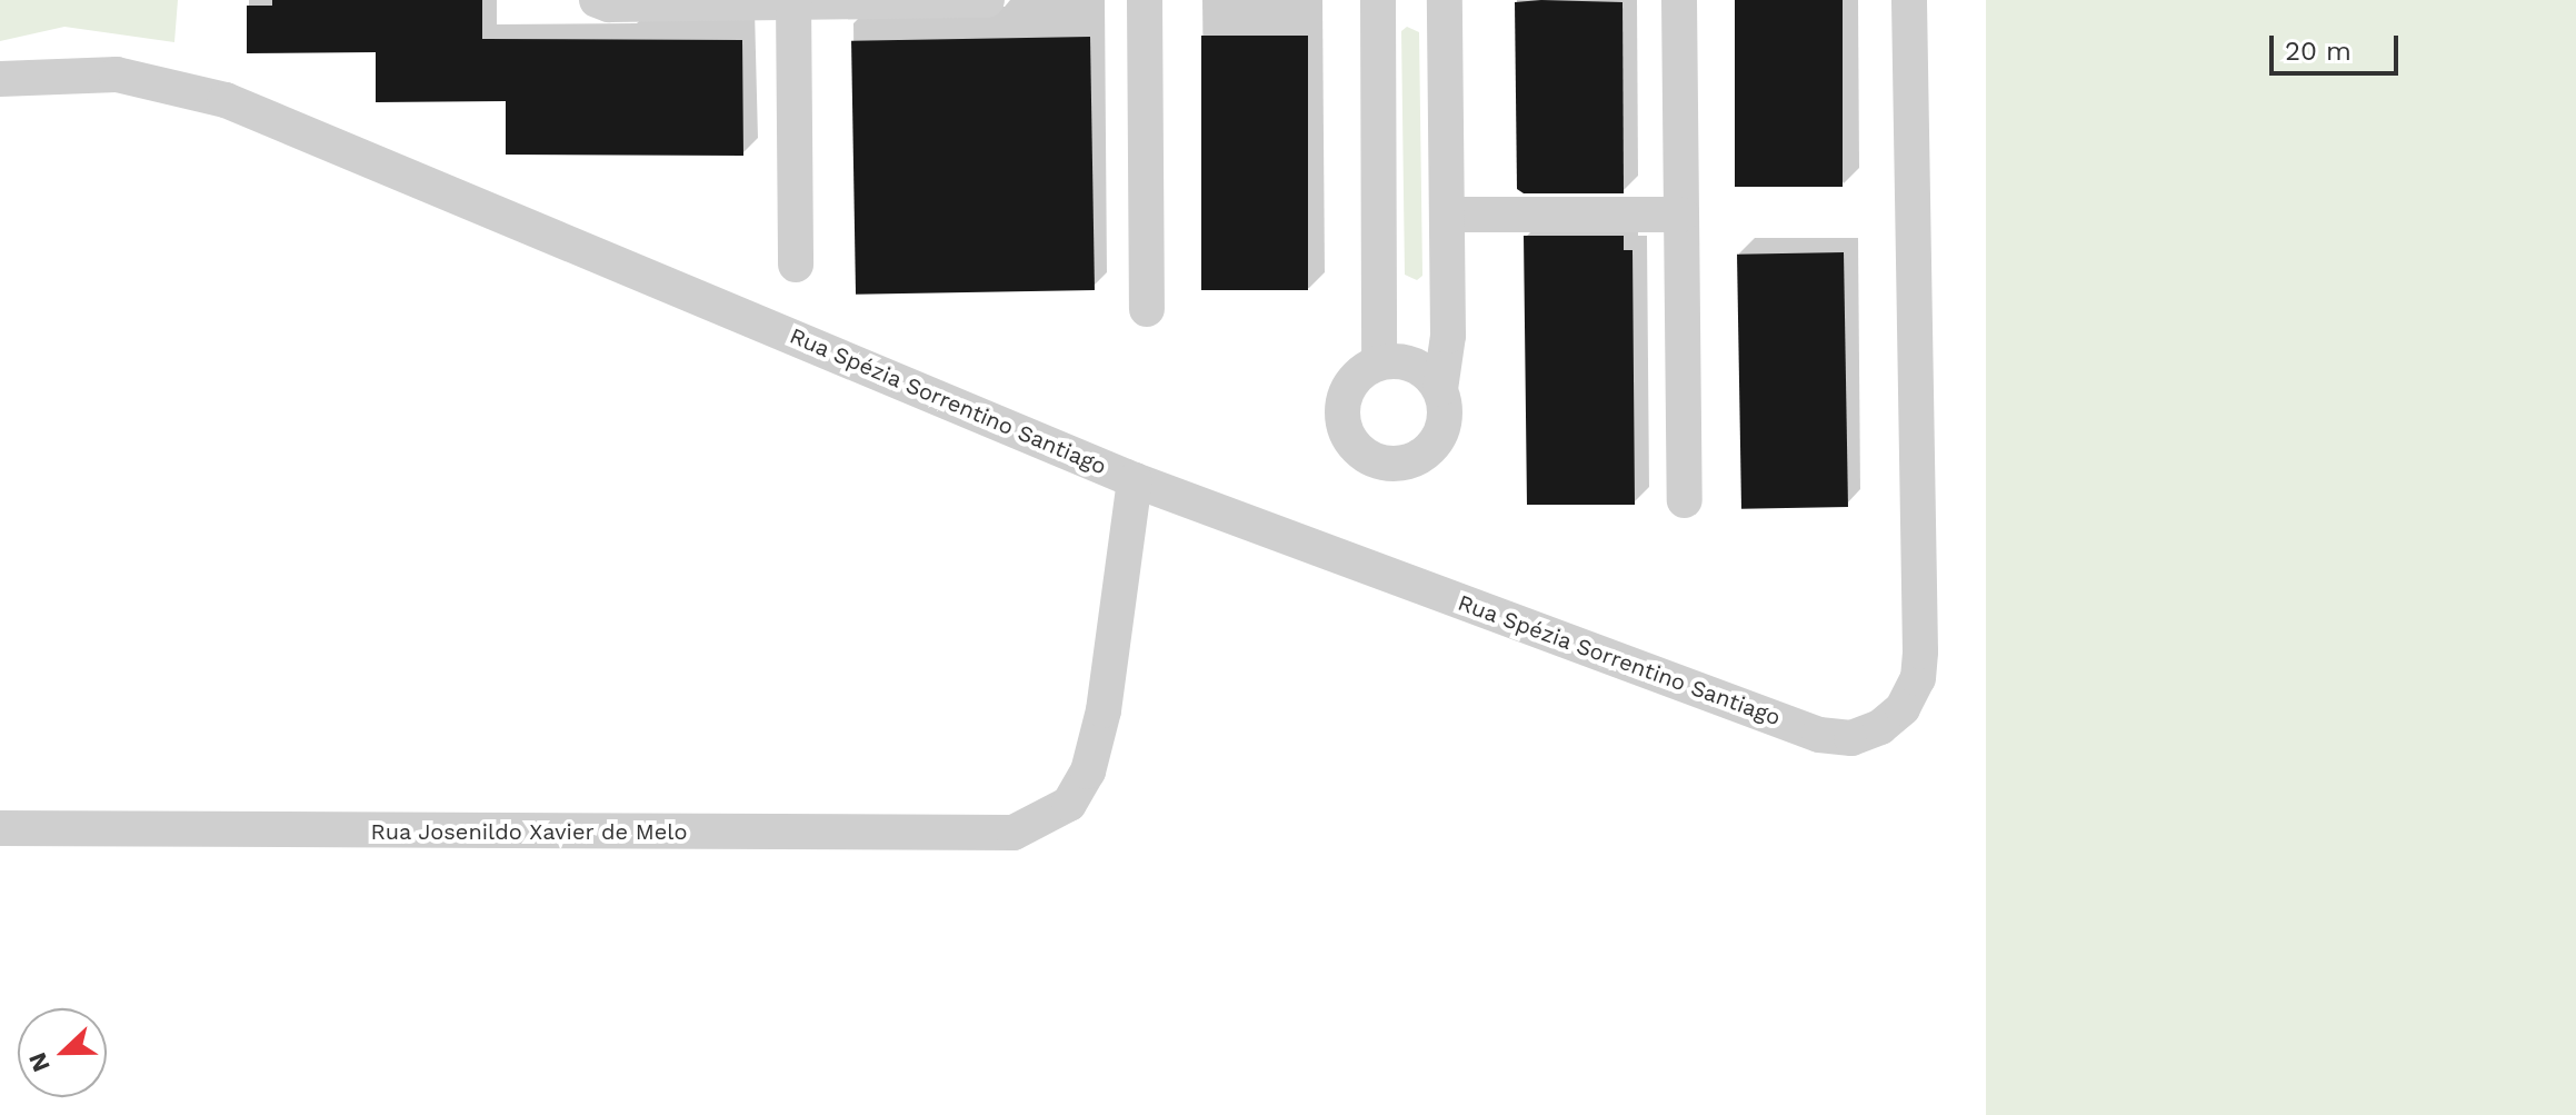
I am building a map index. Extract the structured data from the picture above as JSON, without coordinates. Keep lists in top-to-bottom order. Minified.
{"streets":{"street":["Rua Spézia Sorrentino Santiago","Rua Josenildo Xavier de Melo"]},"crossings":[["Rua Spézia Sorrentino Santiago","Rua Josenildo Xavier de Melo"]],"scale_bar":"20 m","north":"left"}
